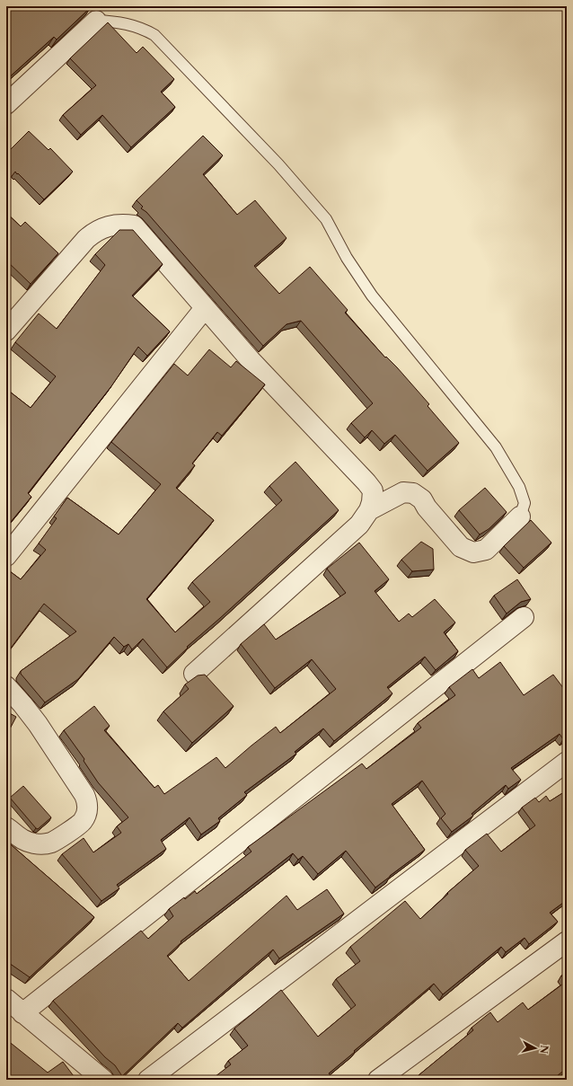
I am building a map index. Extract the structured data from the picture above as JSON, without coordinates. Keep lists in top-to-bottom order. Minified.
{"north":"right"}
